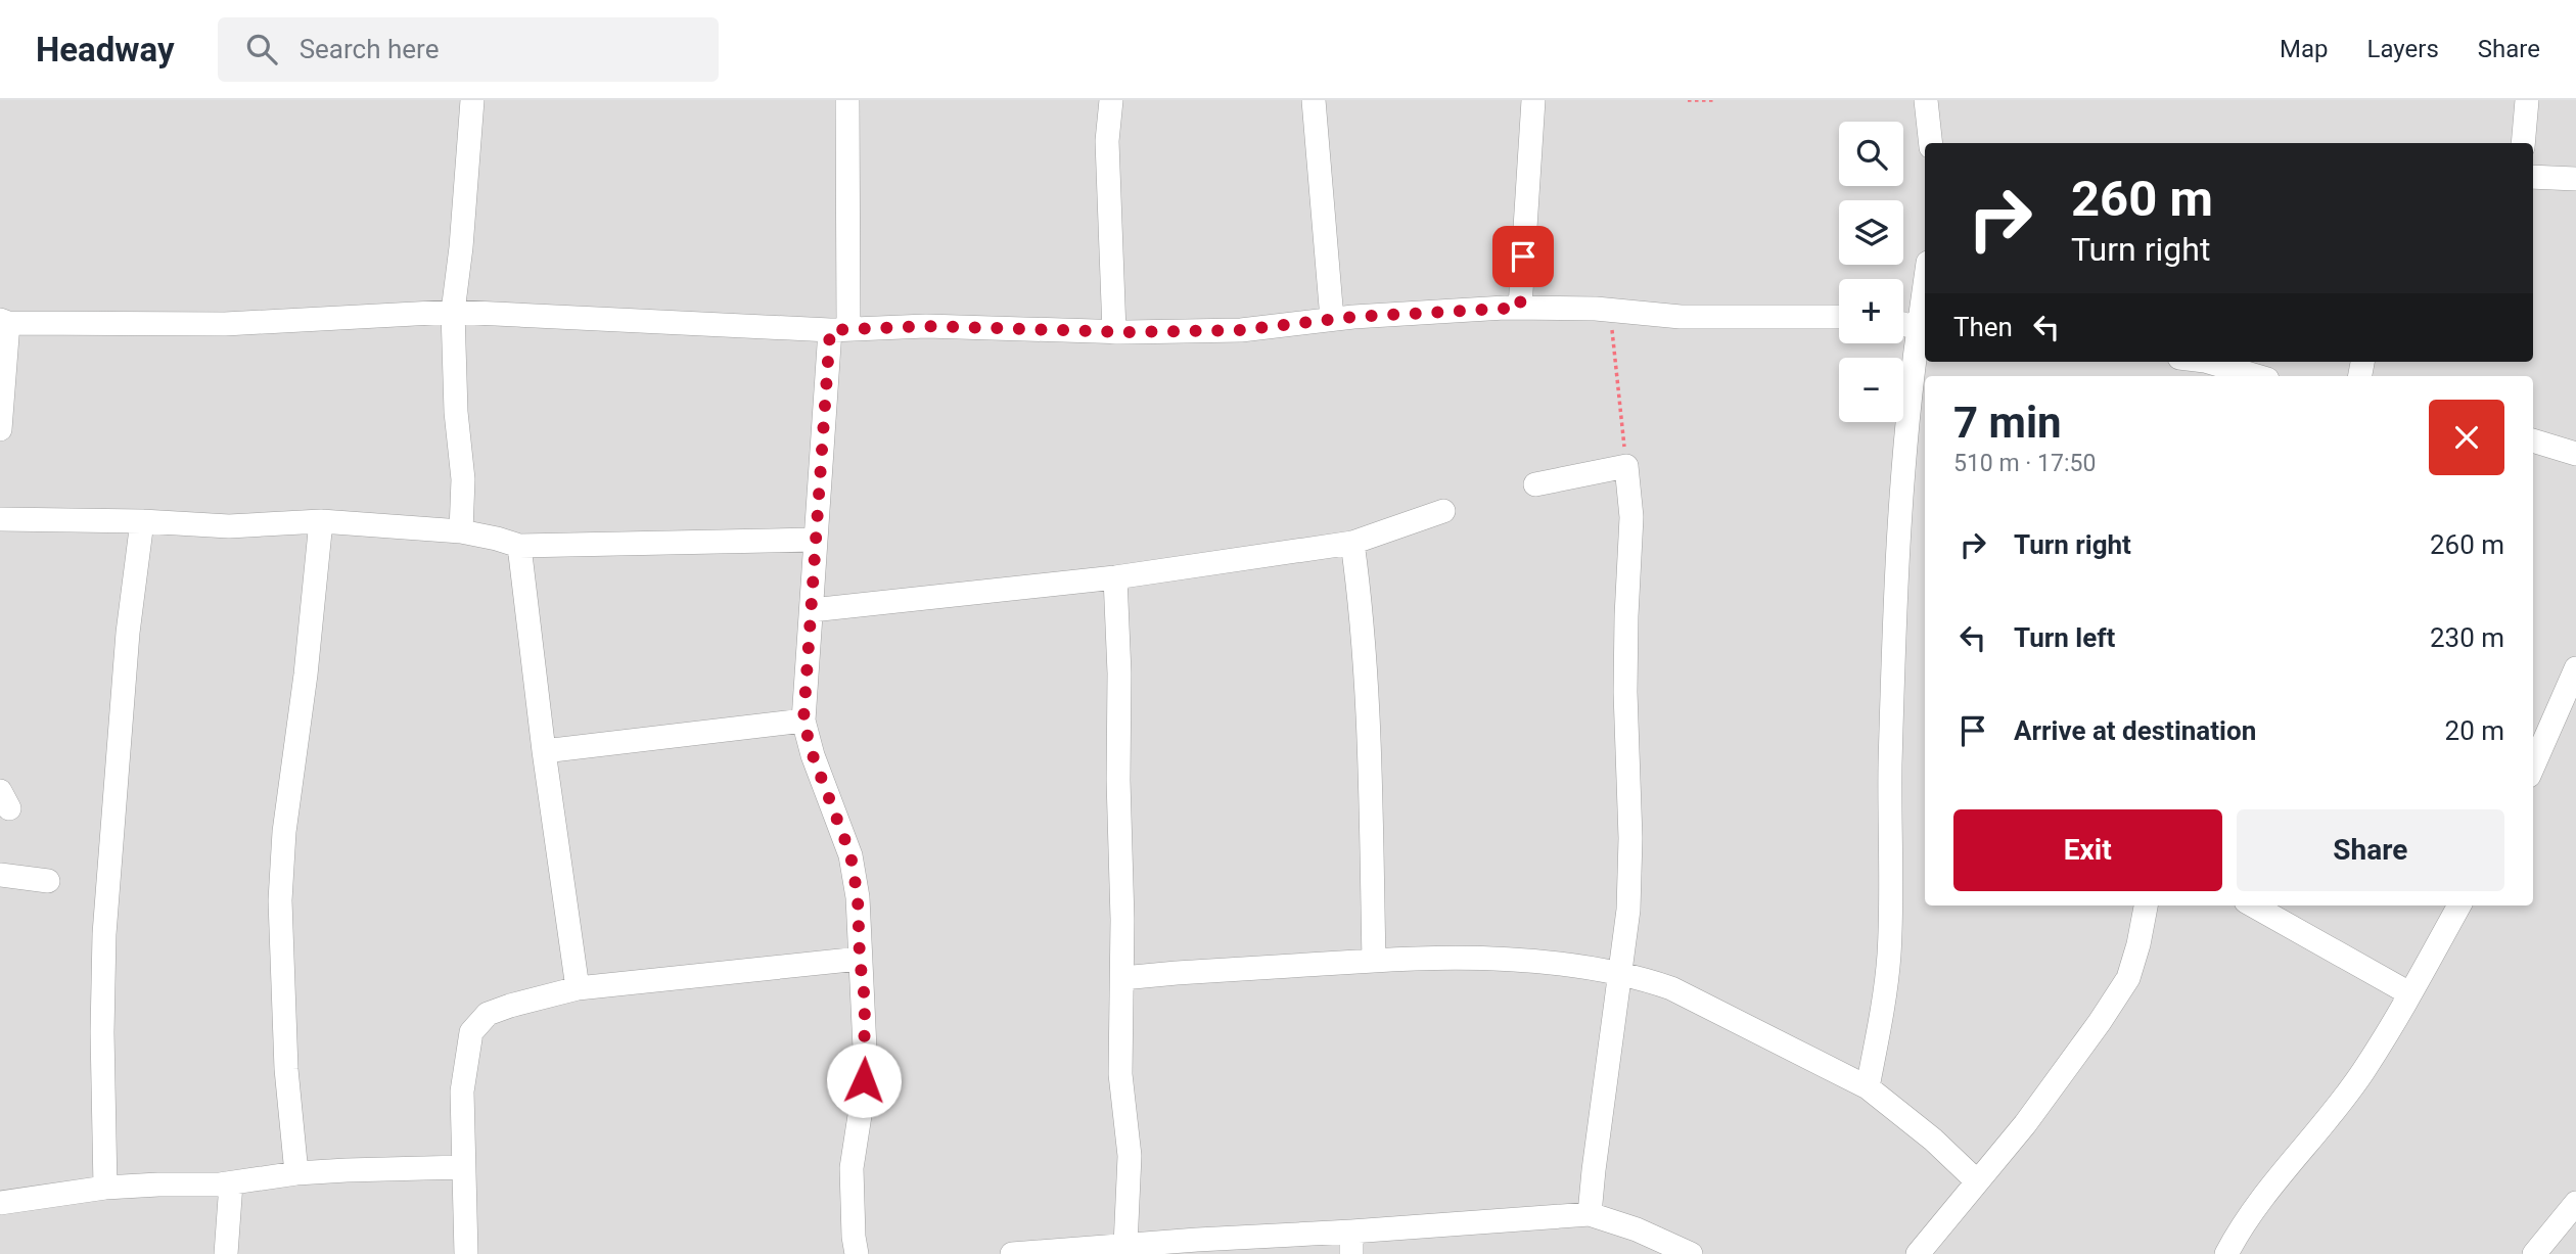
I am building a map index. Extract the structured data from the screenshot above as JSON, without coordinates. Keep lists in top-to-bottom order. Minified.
{"page":{"header":"Headway","search":"Search here","nav":["Map","Layers","Share"],"map_buttons":["+","−"],"turn":["260 m","Turn right"],"then":"Then","heading":["7 min","510 m · 17:50"],"list":[{"name":"Turn right","value":"260 m"},{"name":"Turn left","value":"230 m"},{"name":"Arrive at destination","value":"20 m"}],"buttons":["Exit","Share"]}}
